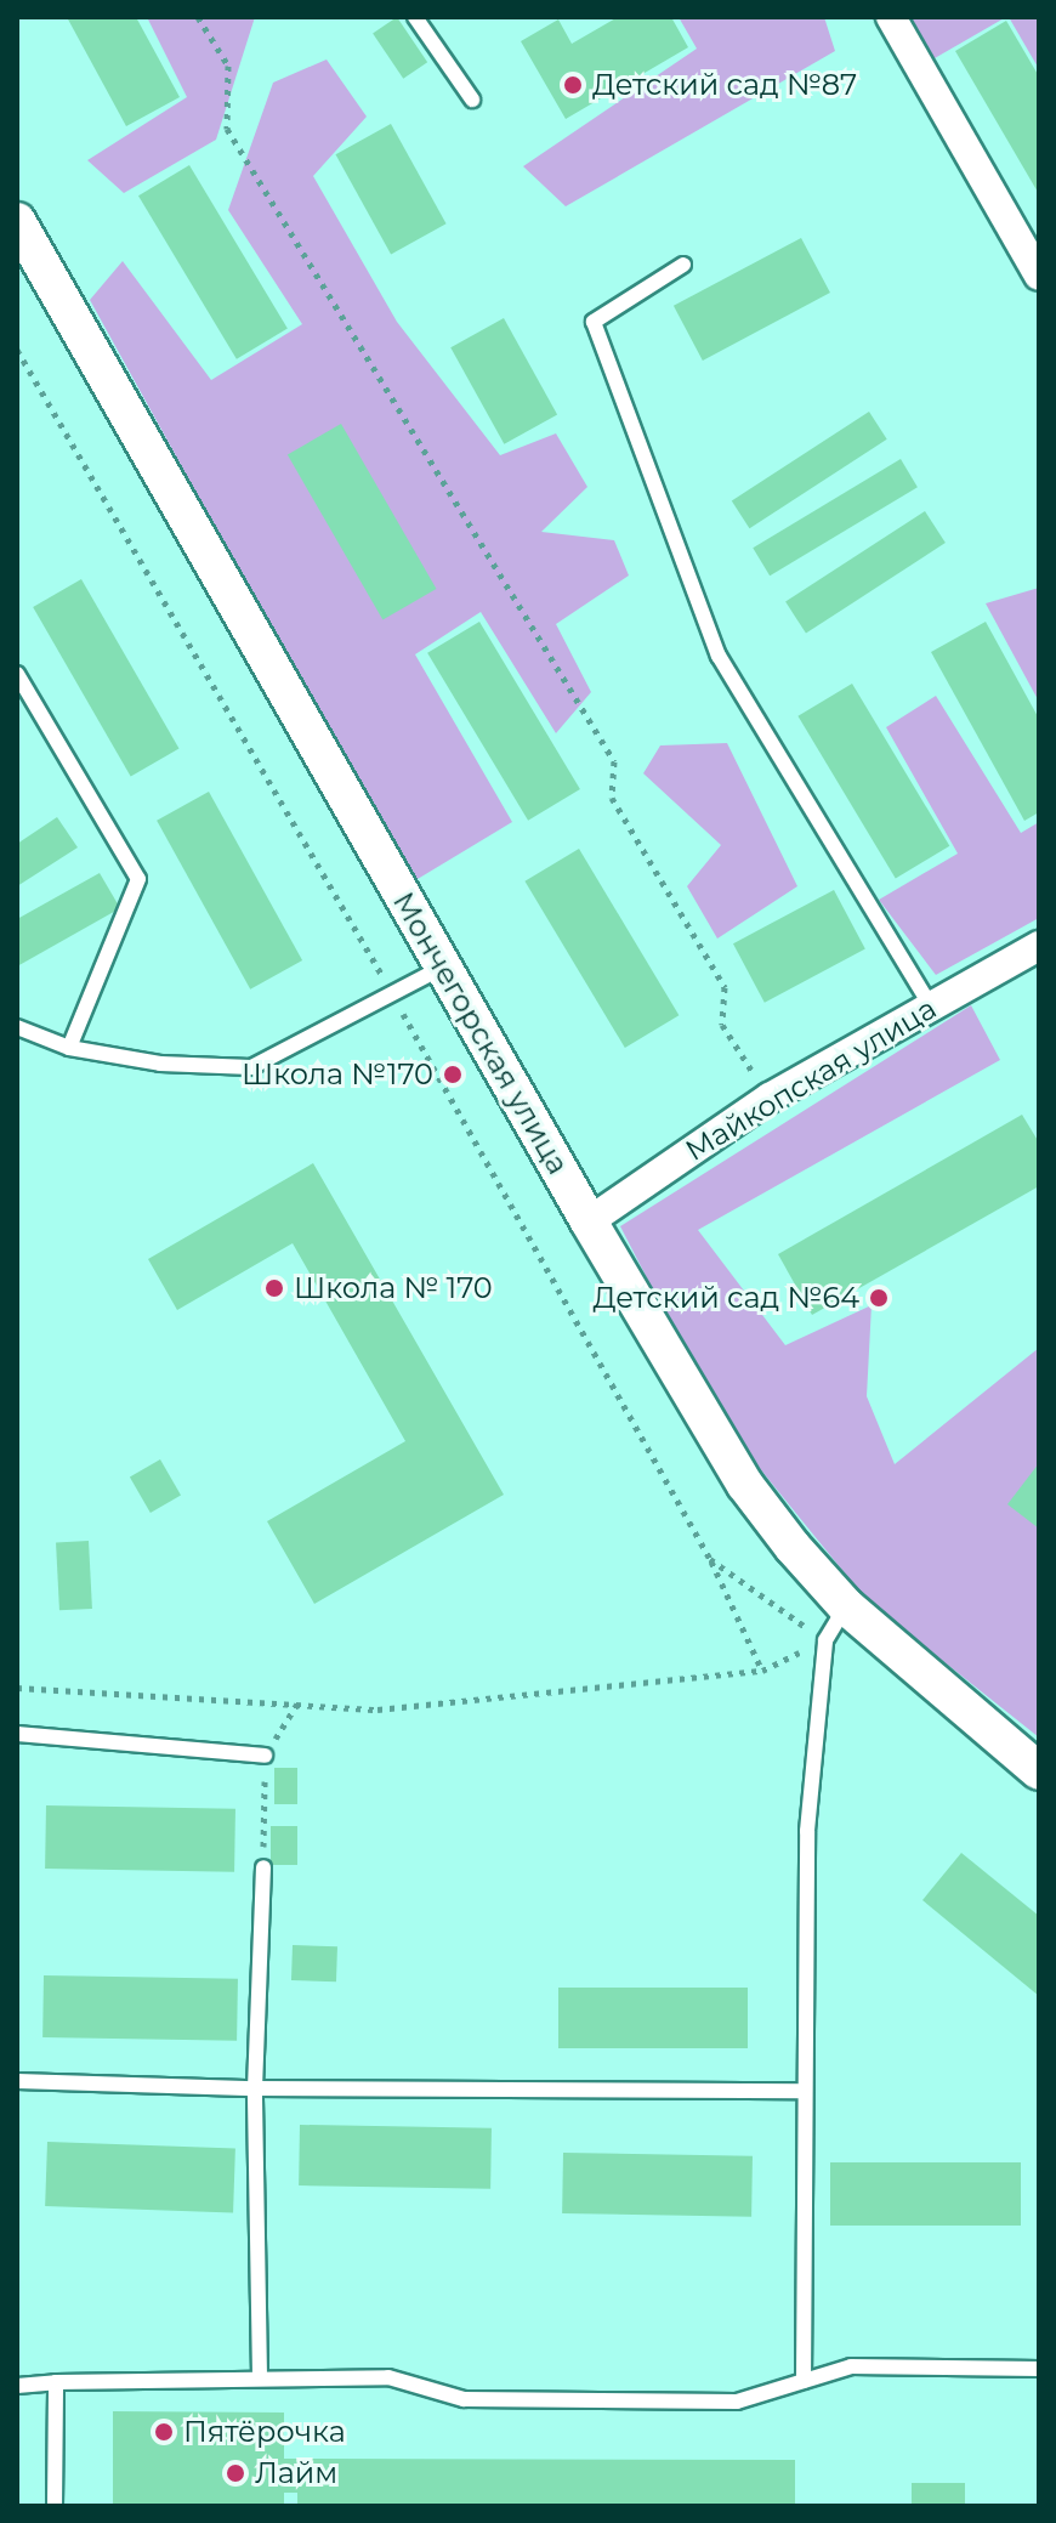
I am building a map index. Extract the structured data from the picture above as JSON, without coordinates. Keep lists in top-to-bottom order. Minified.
{"streets":{"street":["Мончегорская улица","Майкопская улица"]},"crossings":[["Мончегорская улица","Майкопская улица"]],"places":["Детский сад №87","Школа №170","Школа № 170","Детский сад №64","Пятёрочка","Лайм"]}
